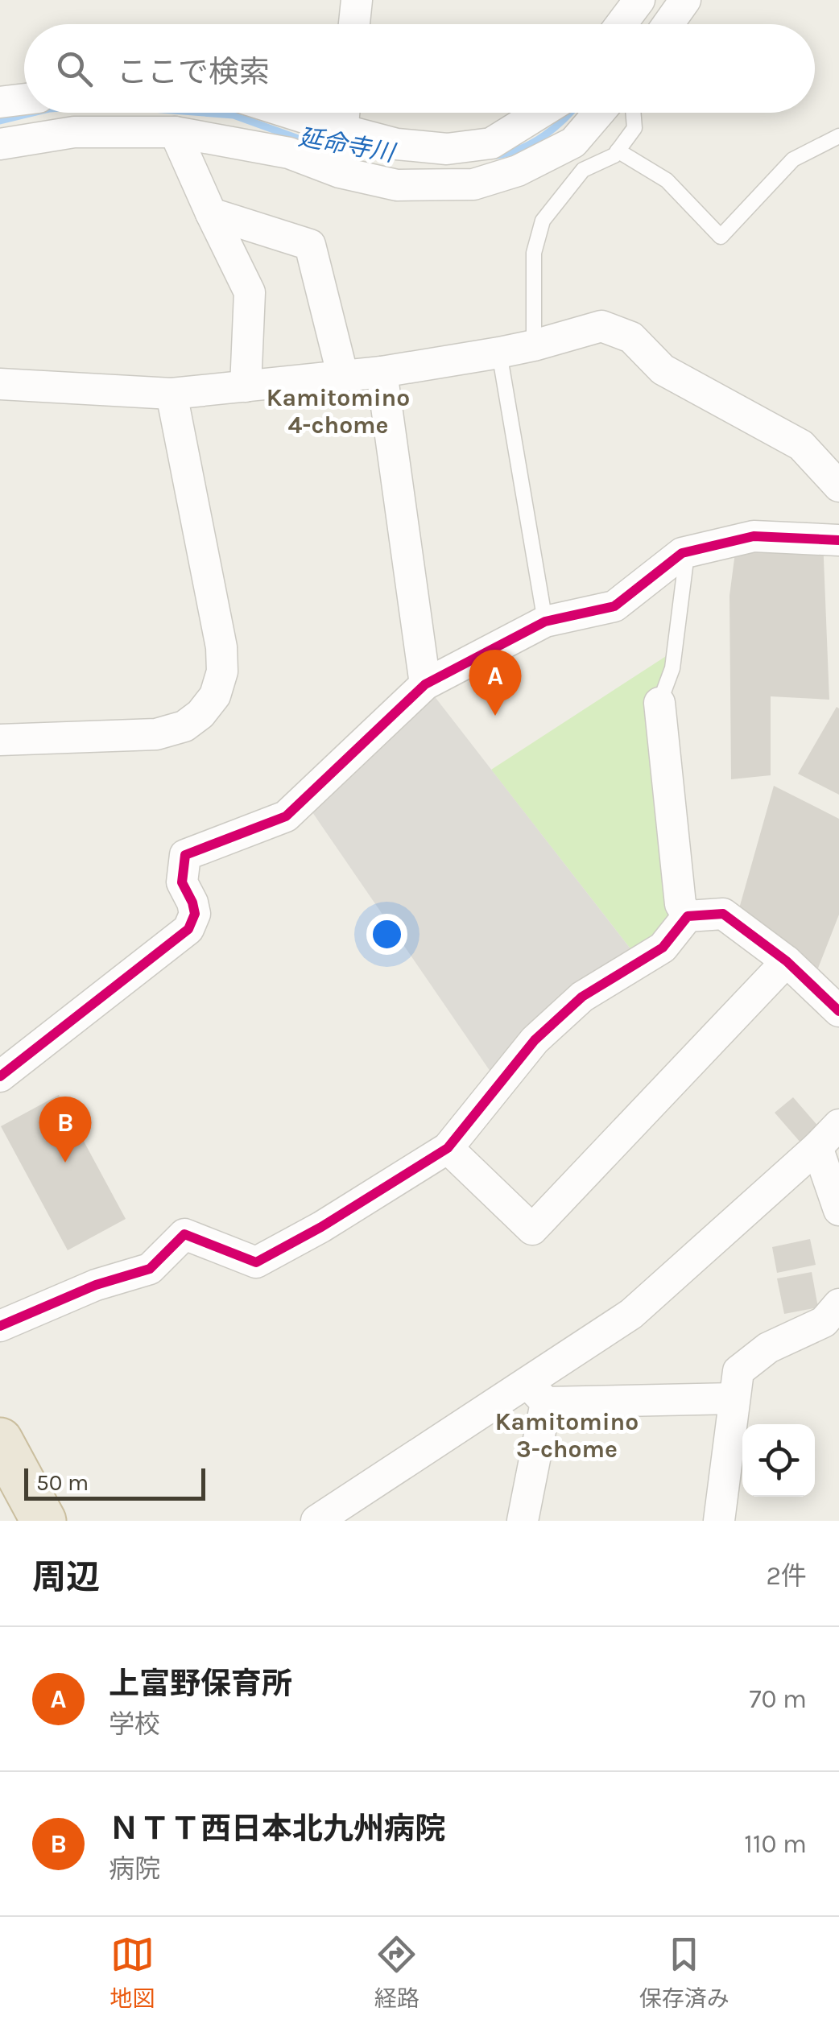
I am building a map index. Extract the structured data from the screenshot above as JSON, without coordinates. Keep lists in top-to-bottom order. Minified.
{"districts":["Kamitomino 4-chome","Kamitomino 3-chome"],"water":["延命寺川"],"scale_bar":"50 m","page":{"search":"ここで検索","pins":["A","B"],"scale":"50 m","heading":["周辺","2件"],"list":[{"mark":"A","name":"上富野保育所","note":"学校","value":"70 m"},{"mark":"B","name":"ＮＴＴ西日本北九州病院","note":"病院","value":"110 m"}],"nav":["地図","経路","保存済み"]}}
